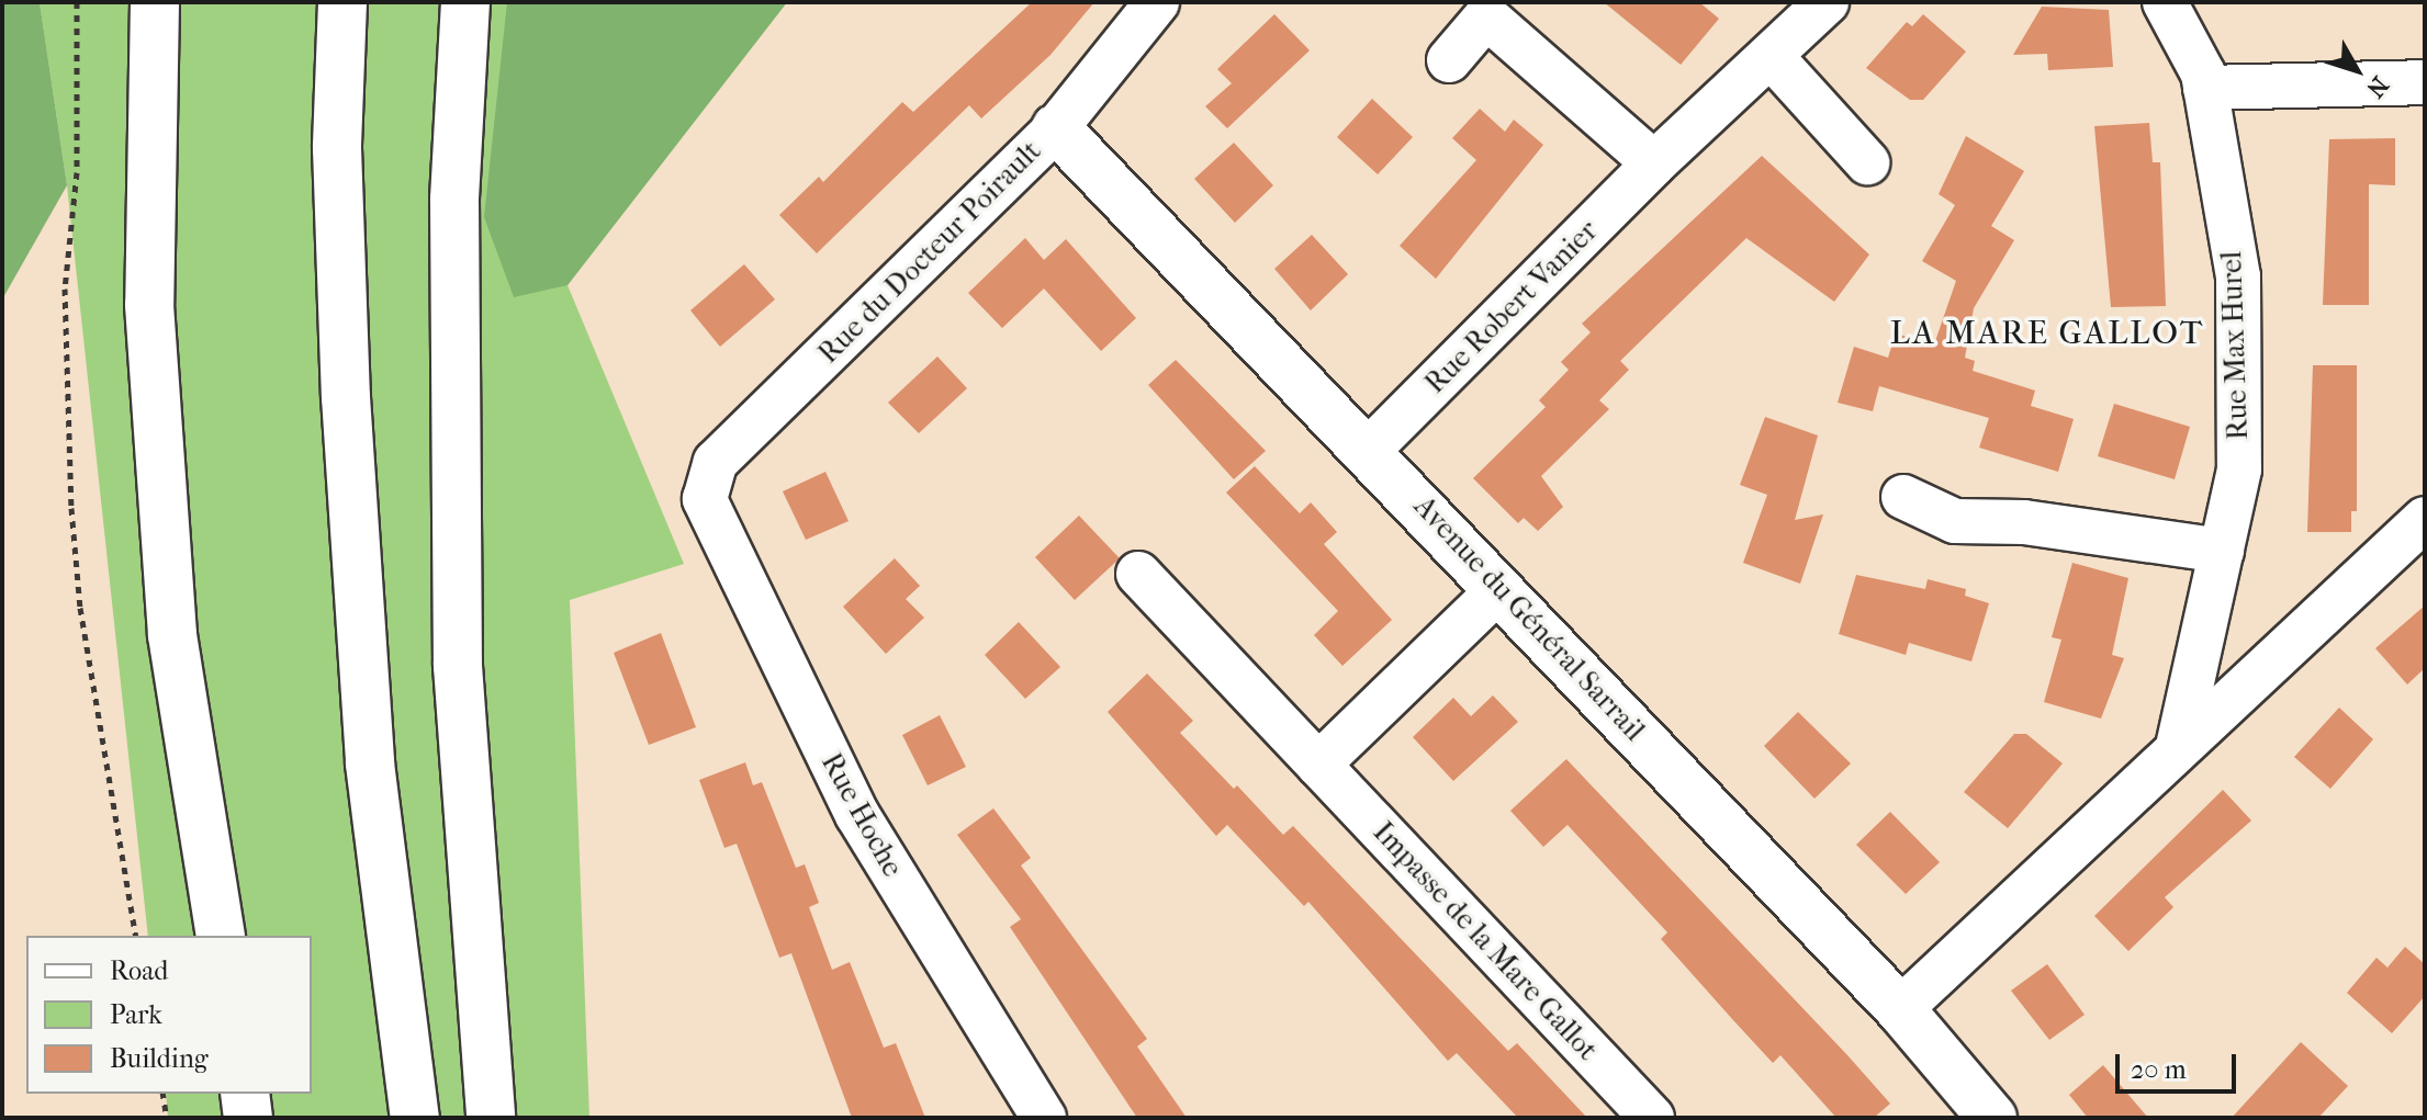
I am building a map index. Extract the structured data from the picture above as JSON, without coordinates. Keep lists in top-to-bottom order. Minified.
{"streets":{"main road":["Avenue du Général Sarrail"],"street":["Rue du Docteur Poirault","Rue Robert Vanier","Rue Max Hurel","Rue Hoche","Impasse de la Mare Gallot"]},"crossings":[["Rue du Docteur Poirault","Avenue du Général Sarrail"],["Rue du Docteur Poirault","Rue Hoche"],["Rue Robert Vanier","Avenue du Général Sarrail"]],"districts":["LA MARE GALLOT"],"legend":["Road","Park","Building"],"scale_bar":"20 m","north":"bottom right"}
